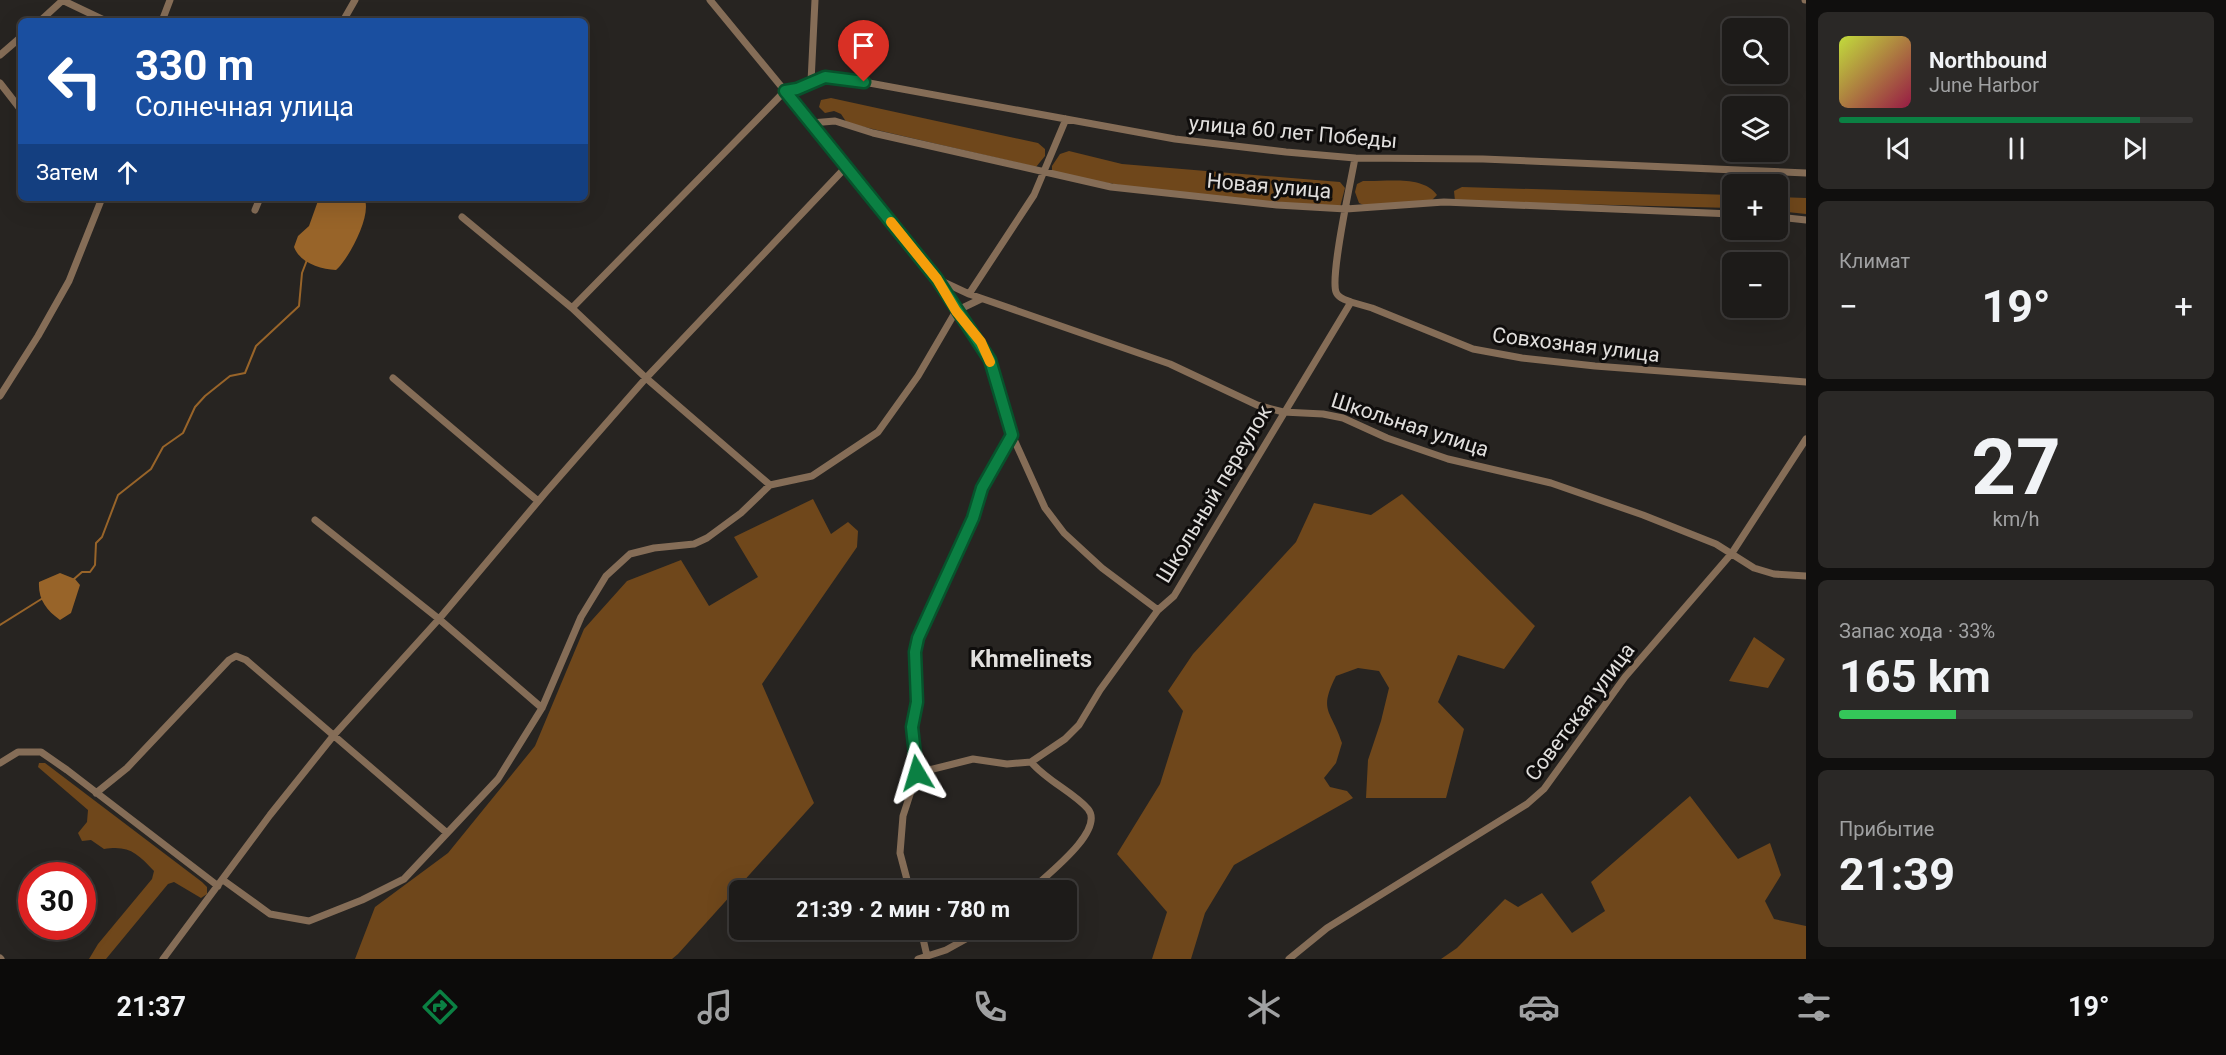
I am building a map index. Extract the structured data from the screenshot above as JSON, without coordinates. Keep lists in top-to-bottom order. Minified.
{"streets":{"street":["улица 60 лет Победы","Новая улица","Совхозная улица","Школьная улица","Школьный переулок","Советская улица"]},"crossings":[["Совхозная улица","Школьный переулок"],["Школьная улица","Школьный переулок"],["Школьная улица","Советская улица"]],"districts":["Khmelinets"],"page":{"map_buttons":["+","−"],"turn":["330 m","Солнечная улица"],"song":["Northbound","June Harbor"],"then":"Затем","tile":["Климат",["27","km/h"],["Запас хода · 33%","165 km"],["Прибытие","21:39"]],"heat":["−","19°","+"],"limit":"30","trip":"21:39 · 2 мин · 780 m","tabs":["21:37","19°"]}}
